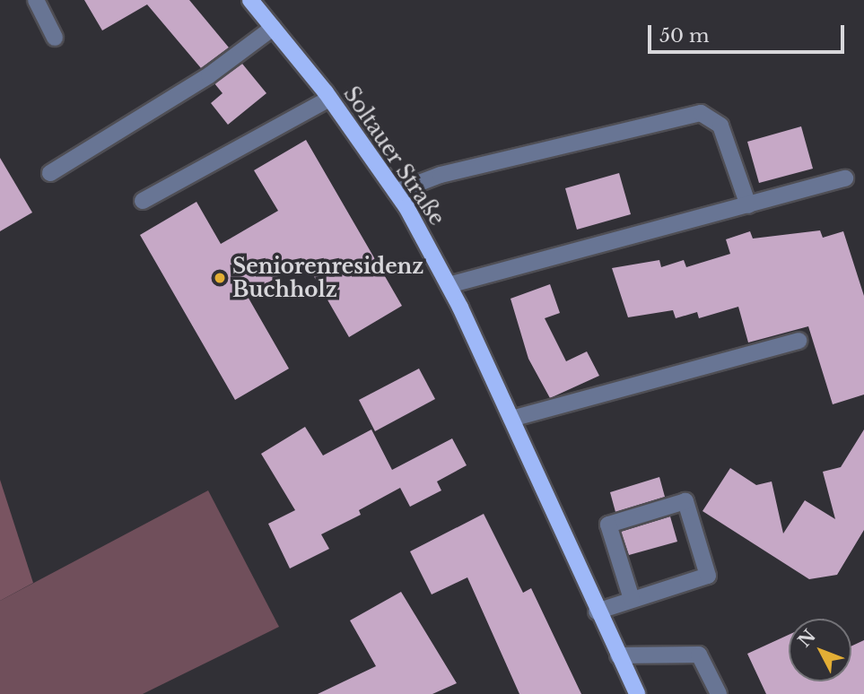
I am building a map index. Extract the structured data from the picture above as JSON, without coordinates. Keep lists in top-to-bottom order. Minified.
{"streets":{"main road":["Soltauer Straße"]},"places":["Seniorenresidenz Buchholz"],"scale_bar":"50 m","north":"top left"}
